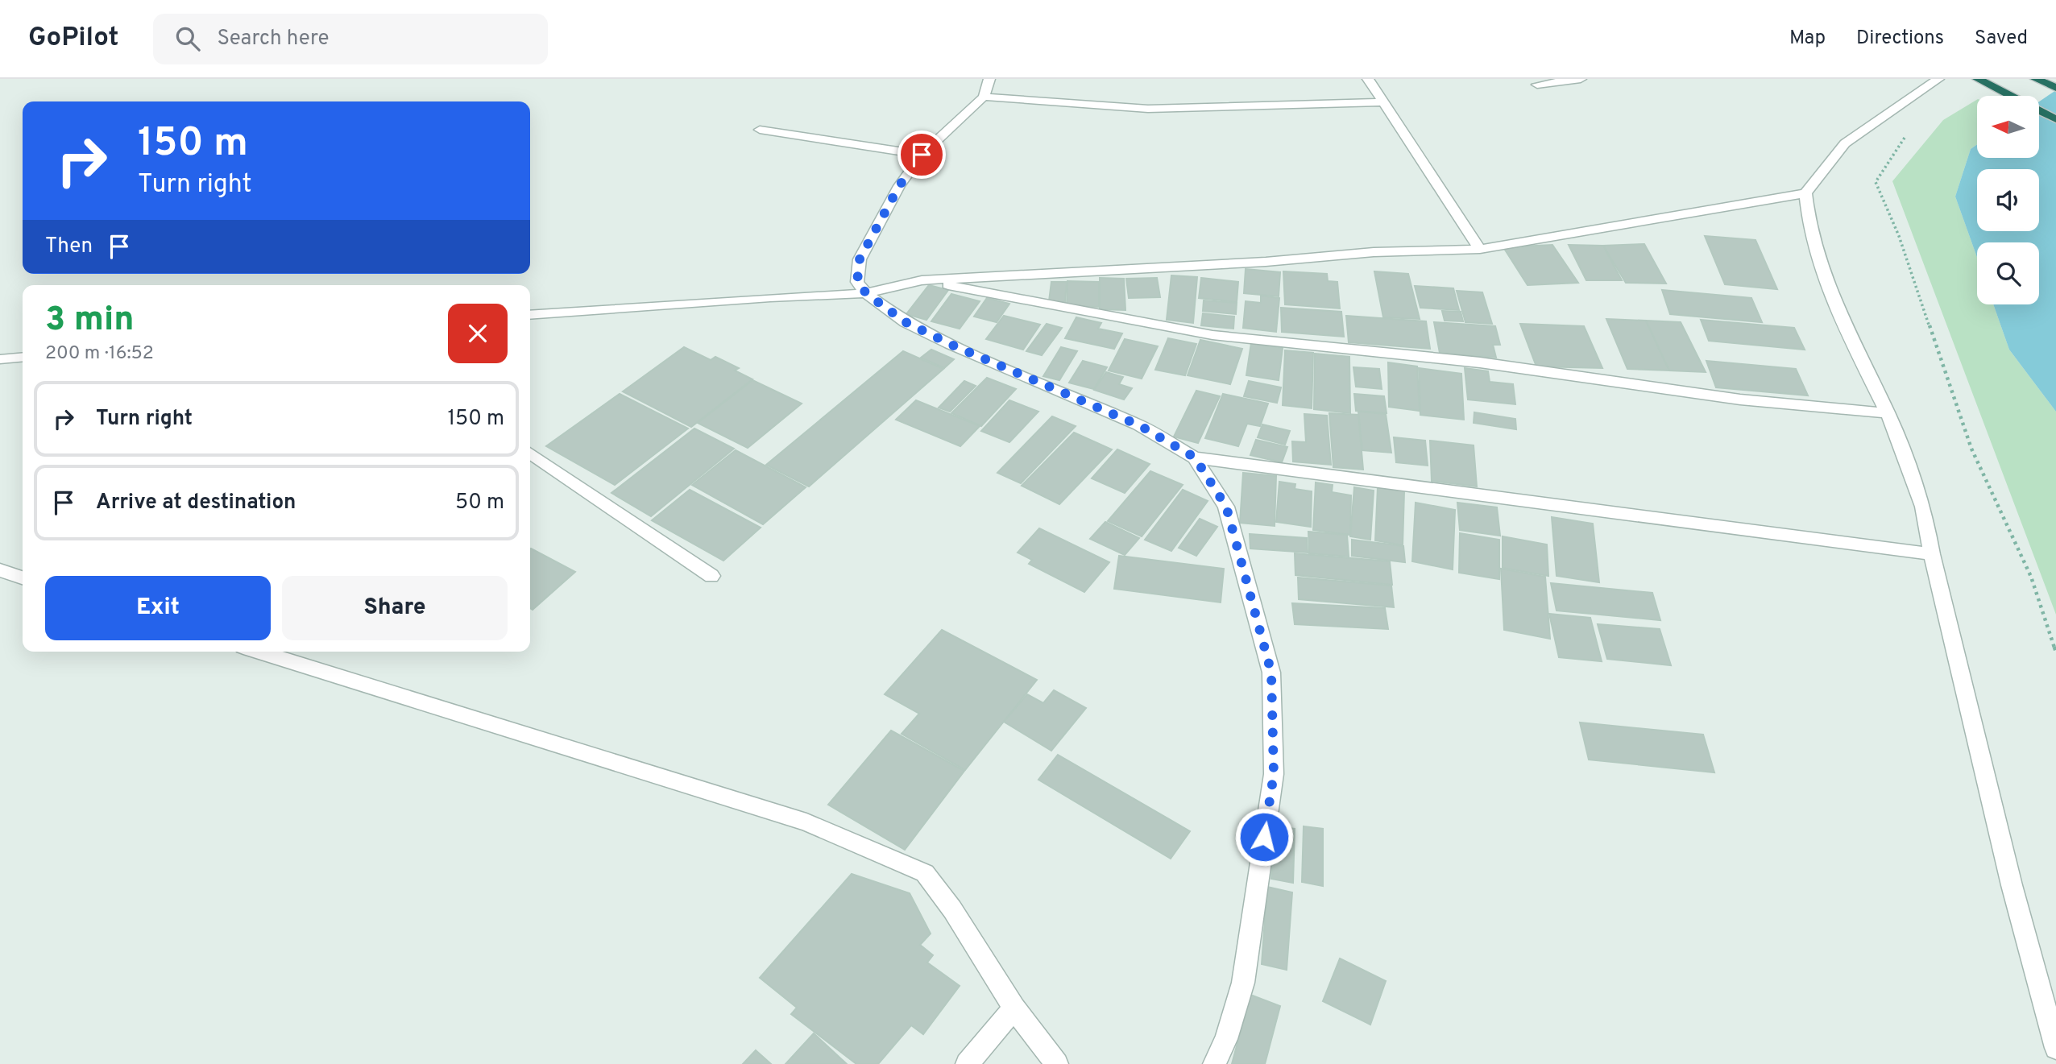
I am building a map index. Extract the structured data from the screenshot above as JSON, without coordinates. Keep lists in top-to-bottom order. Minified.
{"north":"left","page":{"header":"GoPilot","search":"Search here","nav":["Map","Directions","Saved"],"turn":["150 m","Turn right"],"then":"Then","heading":["3 min","200 m · 16:52"],"list":[{"name":"Turn right","value":"150 m"},{"name":"Arrive at destination","value":"50 m"}],"buttons":["Exit","Share"]}}
